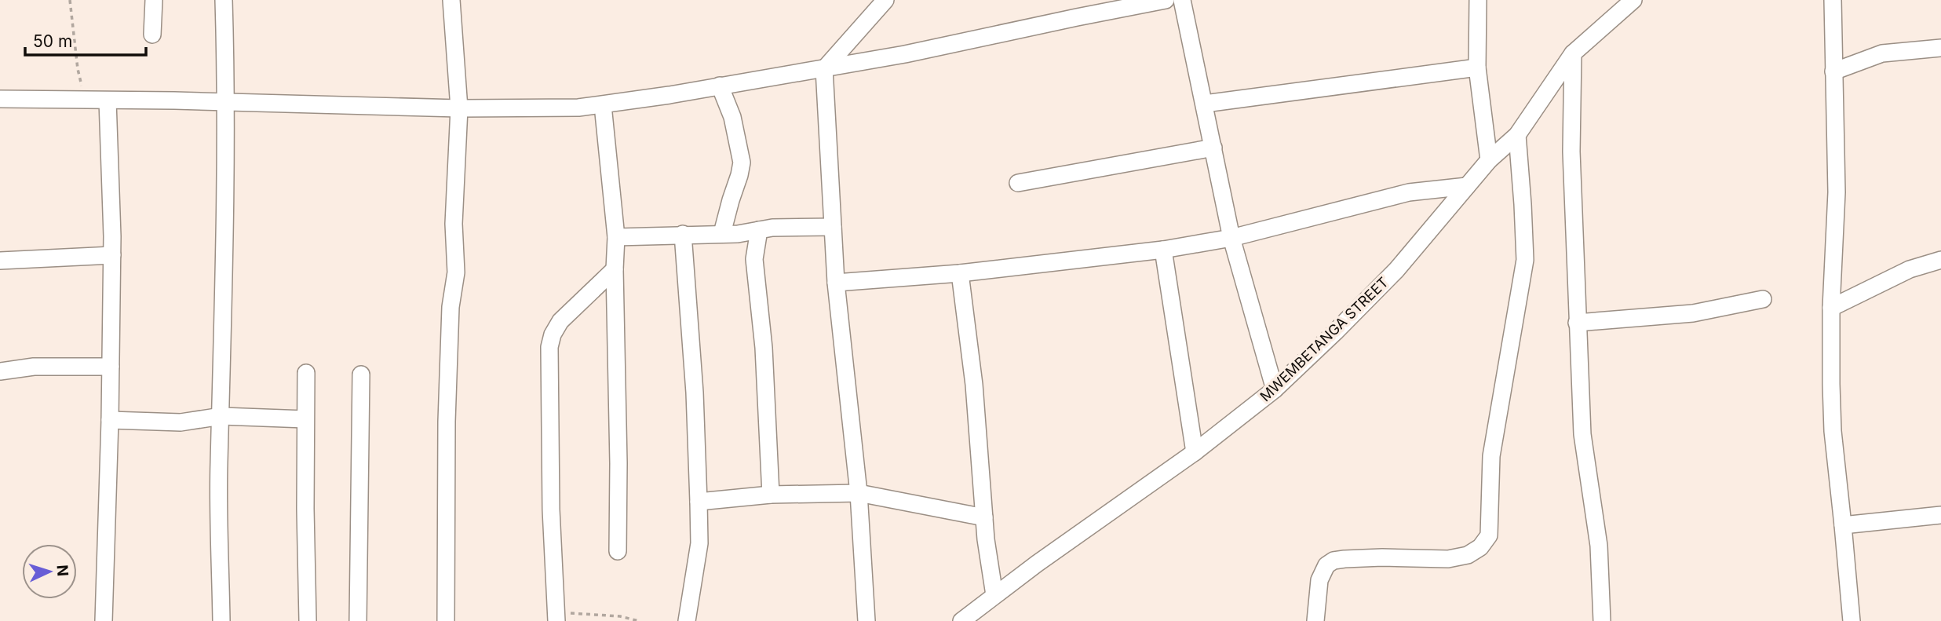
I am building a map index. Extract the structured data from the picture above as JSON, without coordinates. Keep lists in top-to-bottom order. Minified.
{"streets":{"street":["MWEMBETANGA STREET"]},"scale_bar":"50 m","north":"right"}
